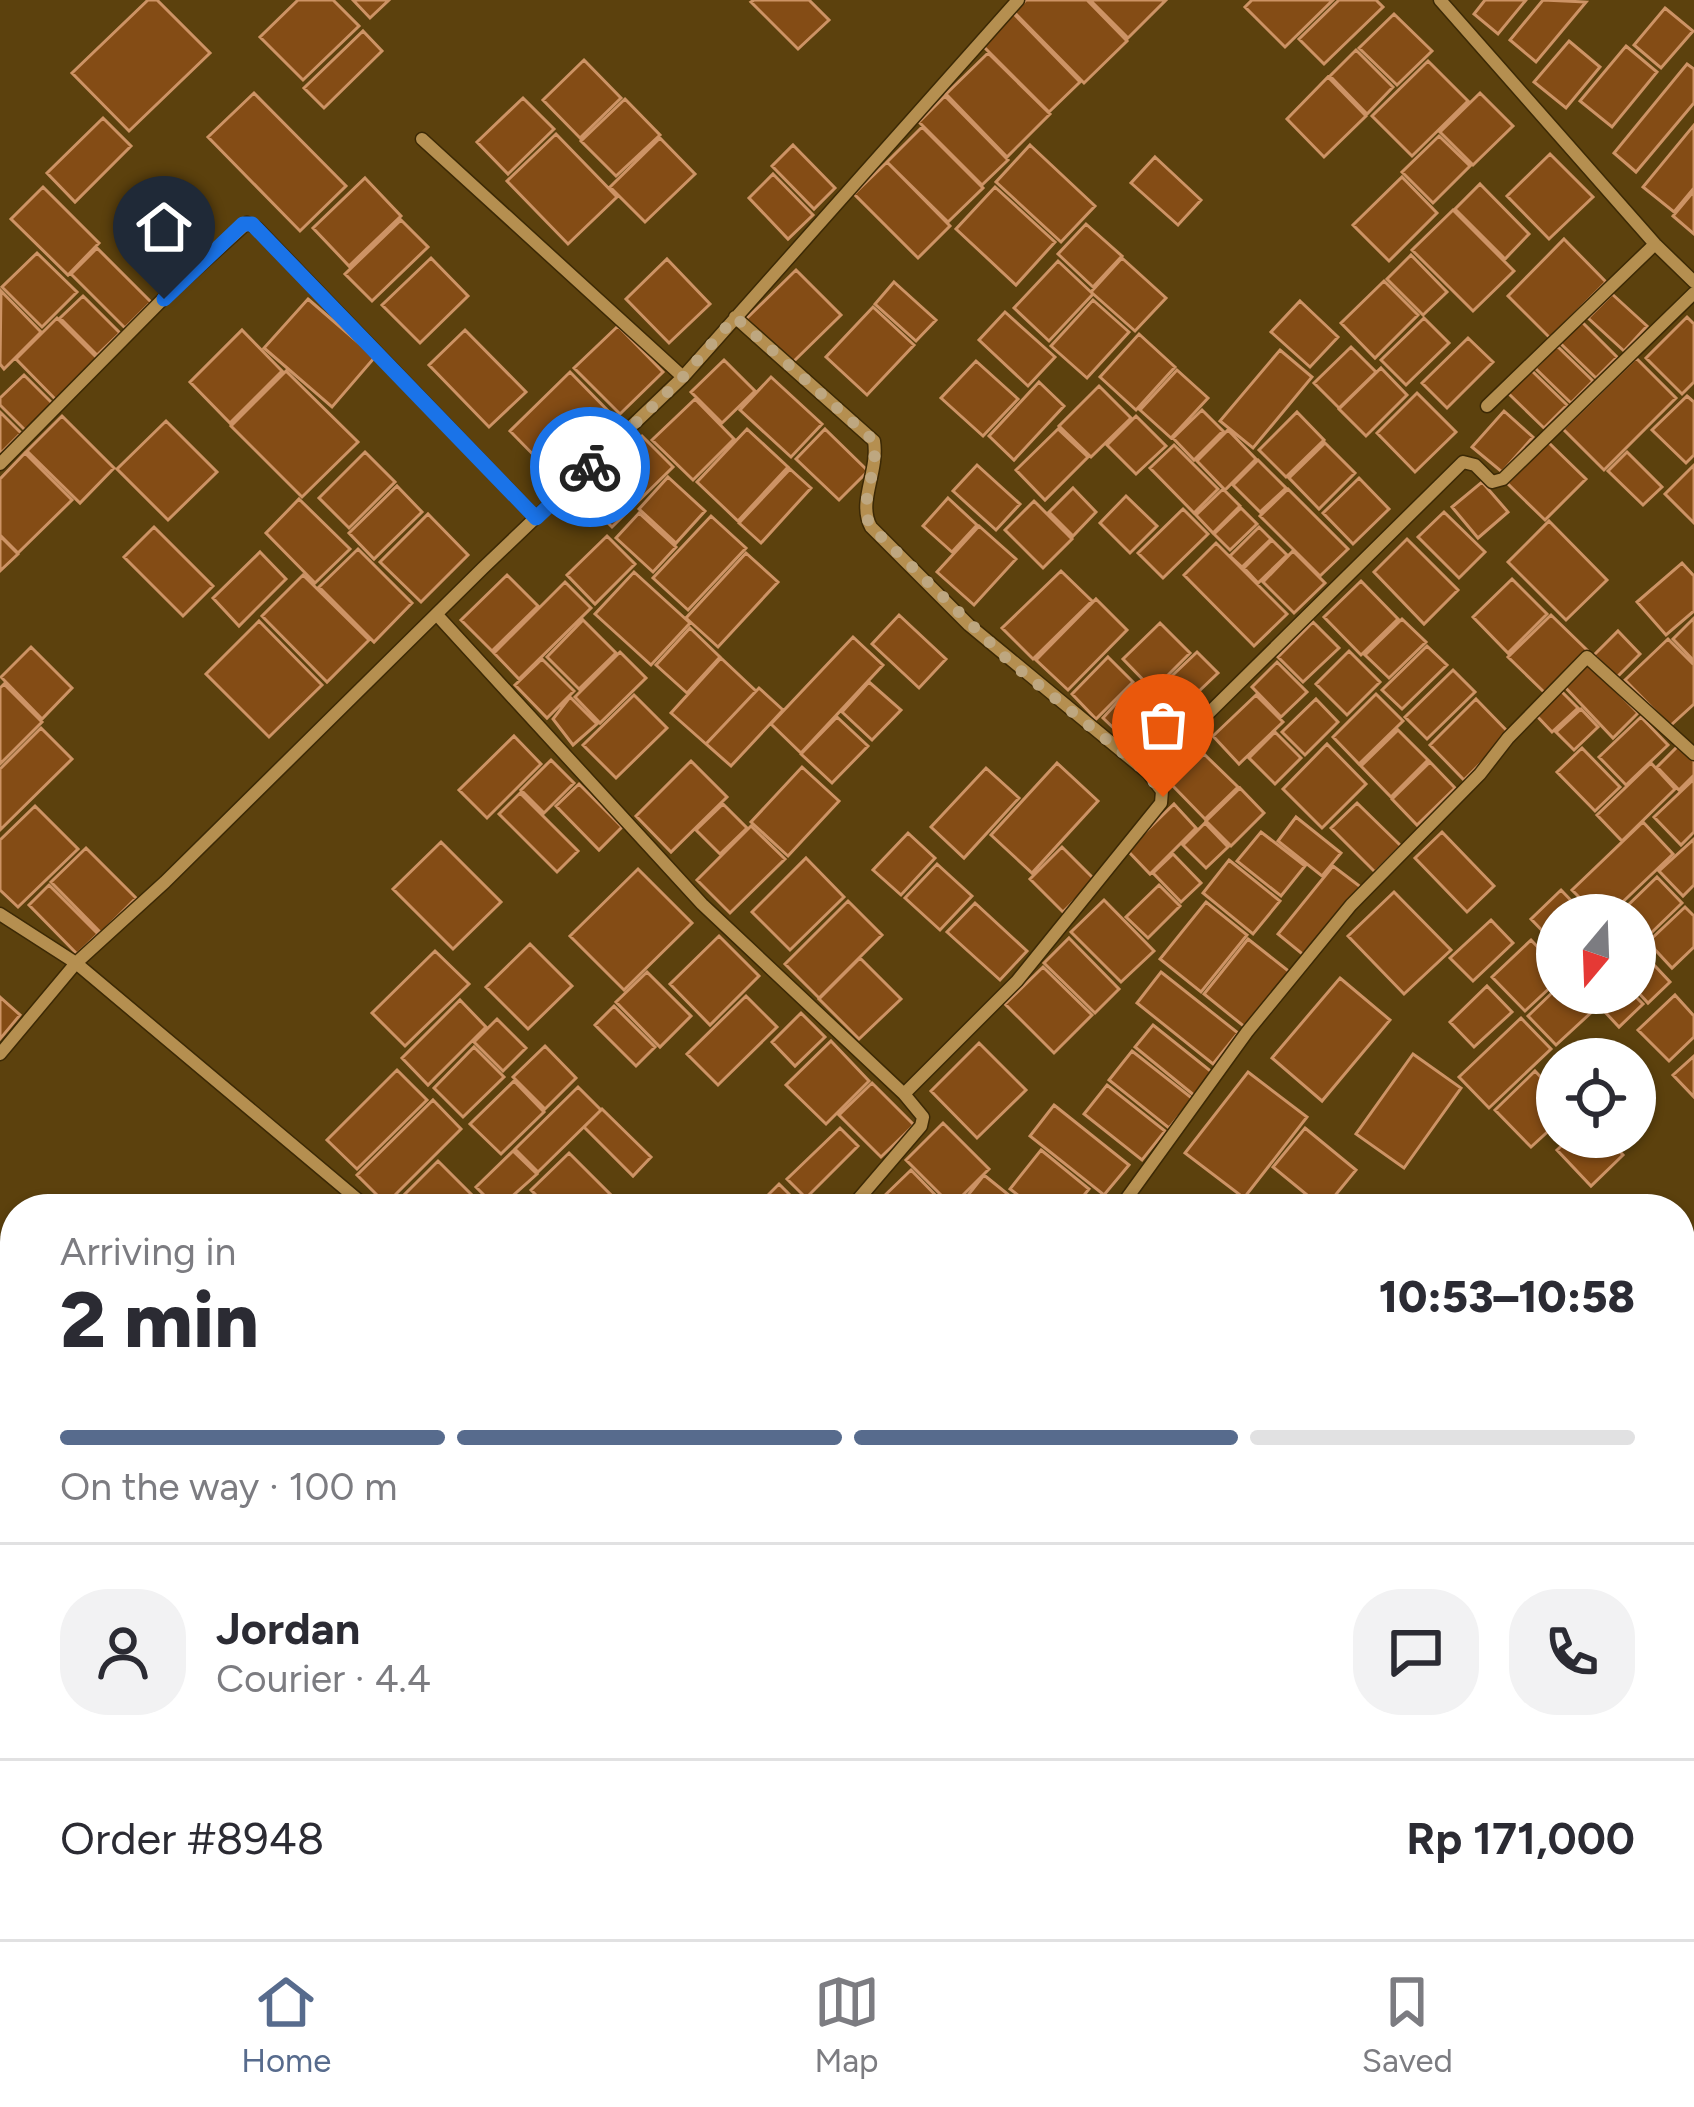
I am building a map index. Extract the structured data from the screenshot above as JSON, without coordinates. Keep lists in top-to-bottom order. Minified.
{"north":"bottom","page":{"heading":["2 min","Arriving in","10:53–10:58"],"panel":["Jordan","Courier · 4.4","Order #8948","Rp 171,000"],"bar":"On the way · 100 m","tabs":["Home","Map","Saved"]}}
